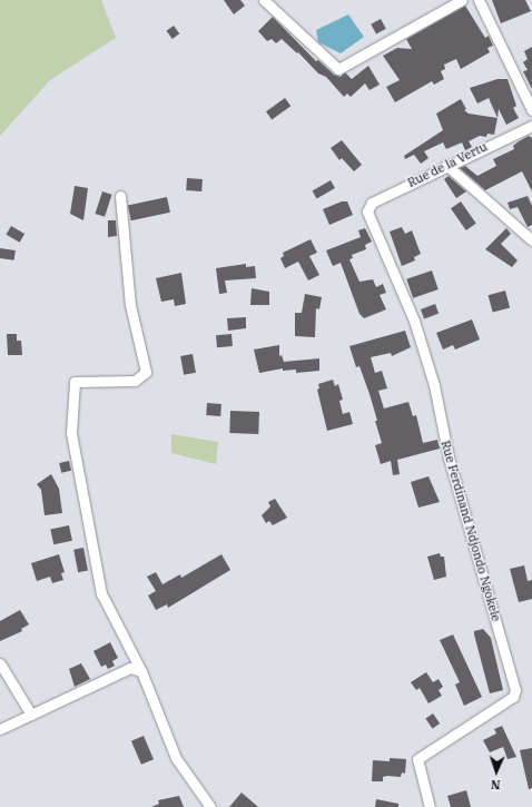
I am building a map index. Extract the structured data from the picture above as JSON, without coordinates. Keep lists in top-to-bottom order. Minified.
{"streets":{"street":["Rue de la Vertu","Rue Ferdinand Ndjondo Ngokele"]},"crossings":[["Rue de la Vertu","Rue Ferdinand Ndjondo Ngokele"]],"north":"bottom"}
